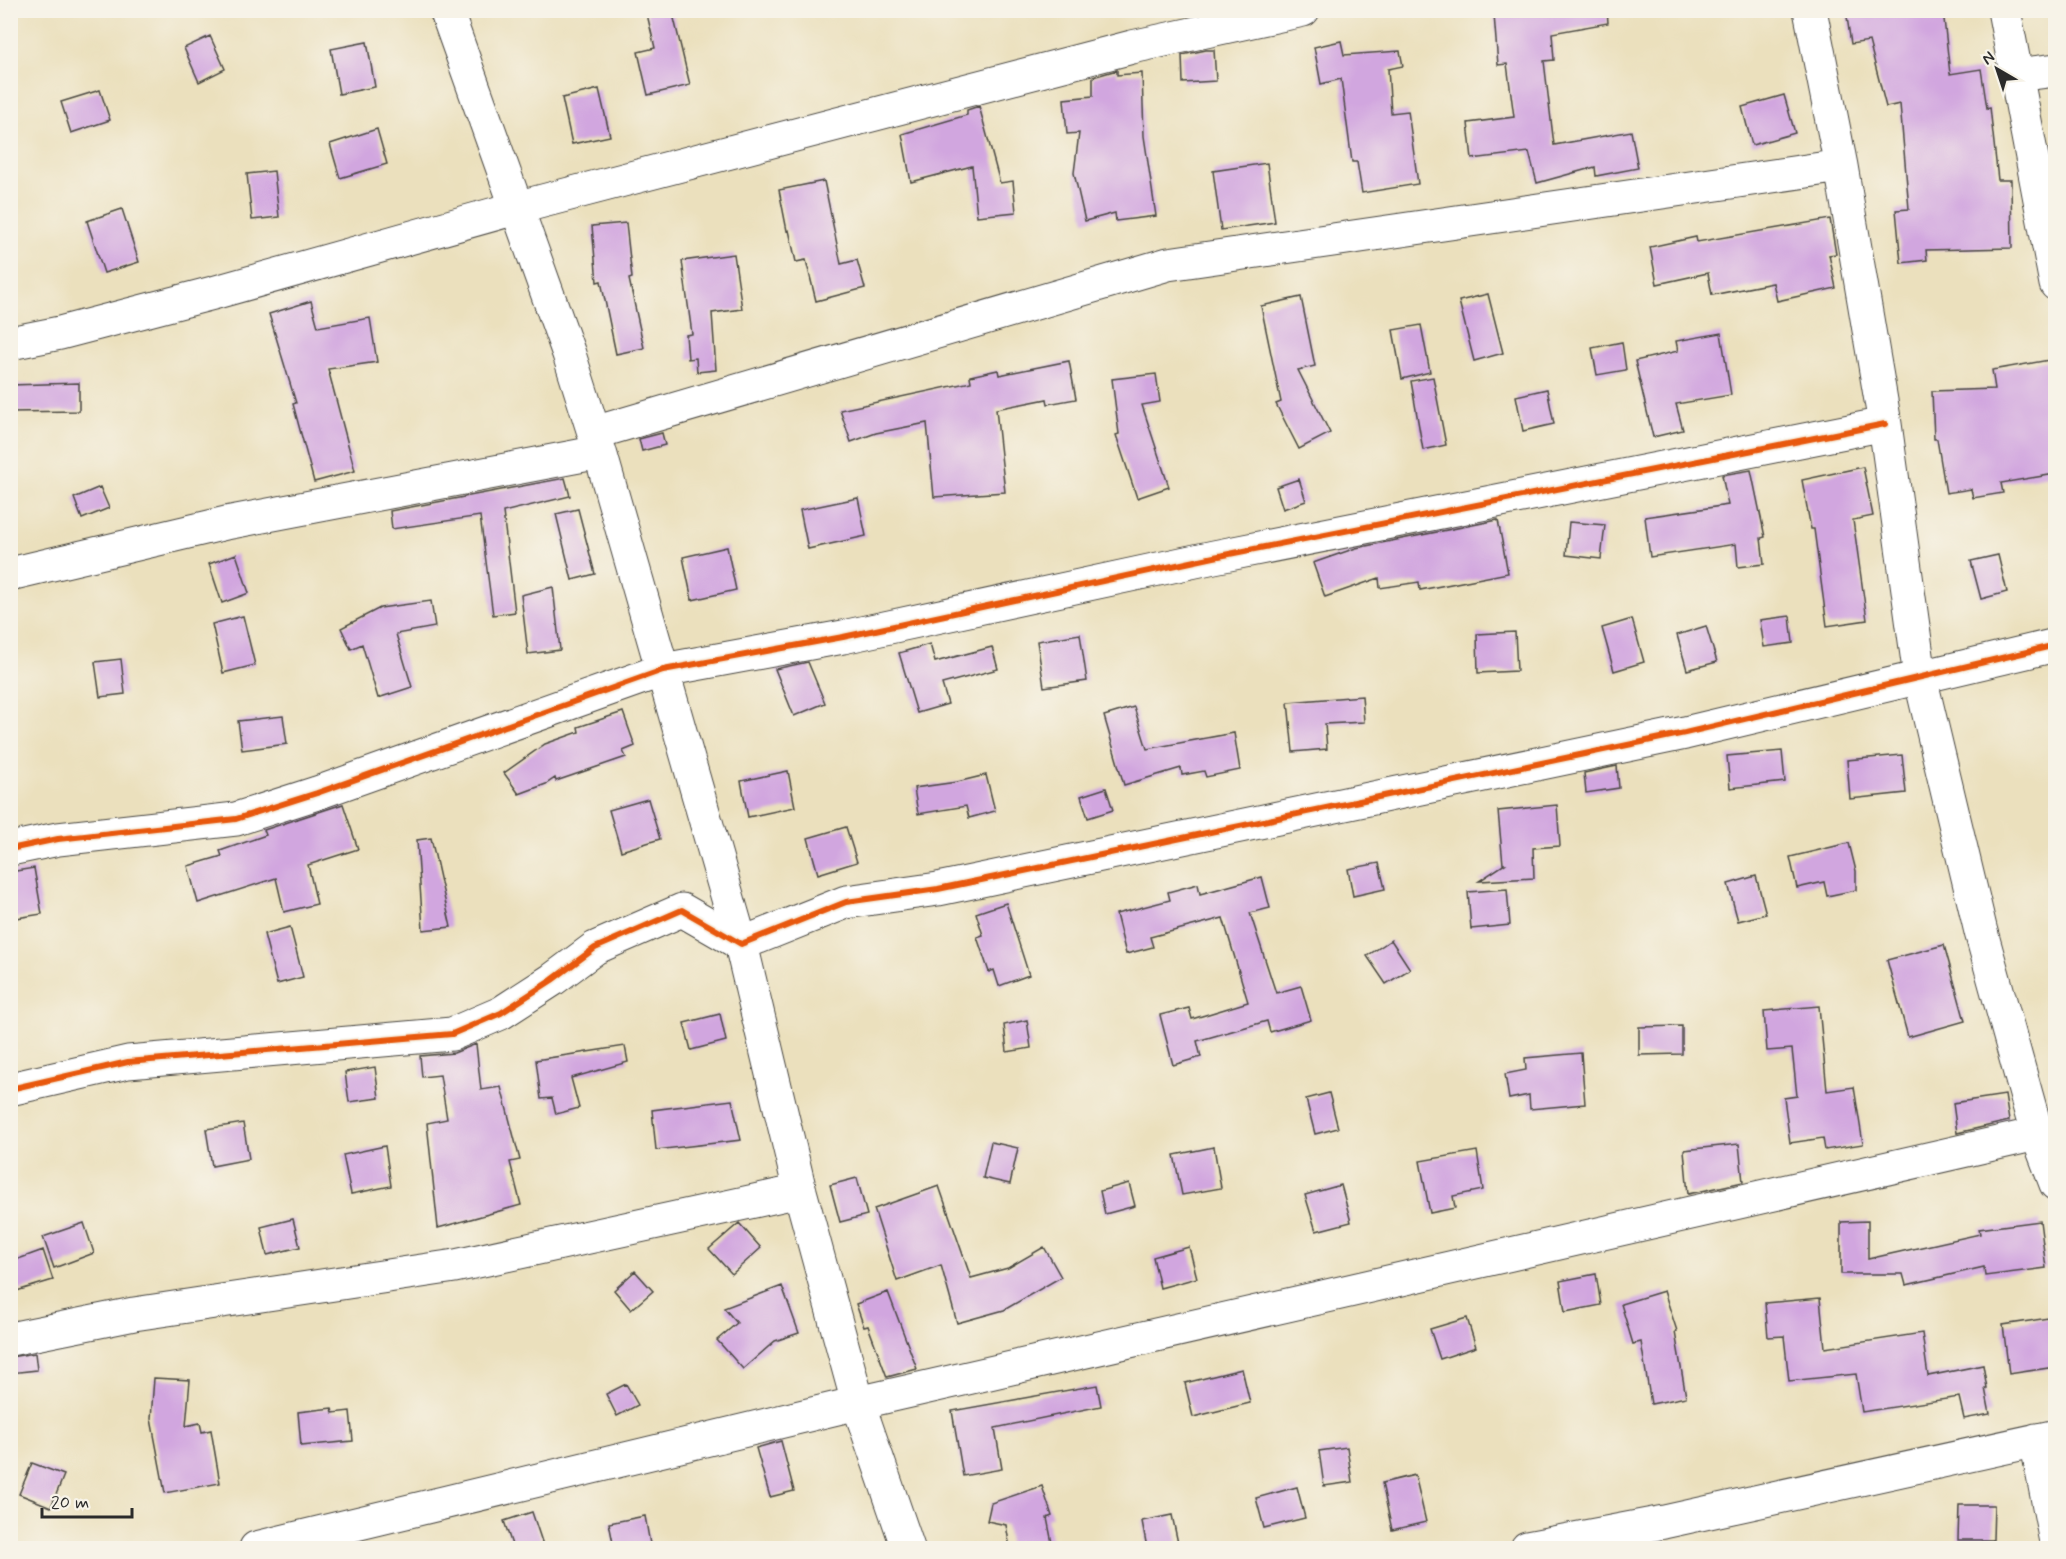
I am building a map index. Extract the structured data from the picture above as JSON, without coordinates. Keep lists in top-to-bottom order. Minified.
{"scale_bar":"20 m","north":"top left"}
